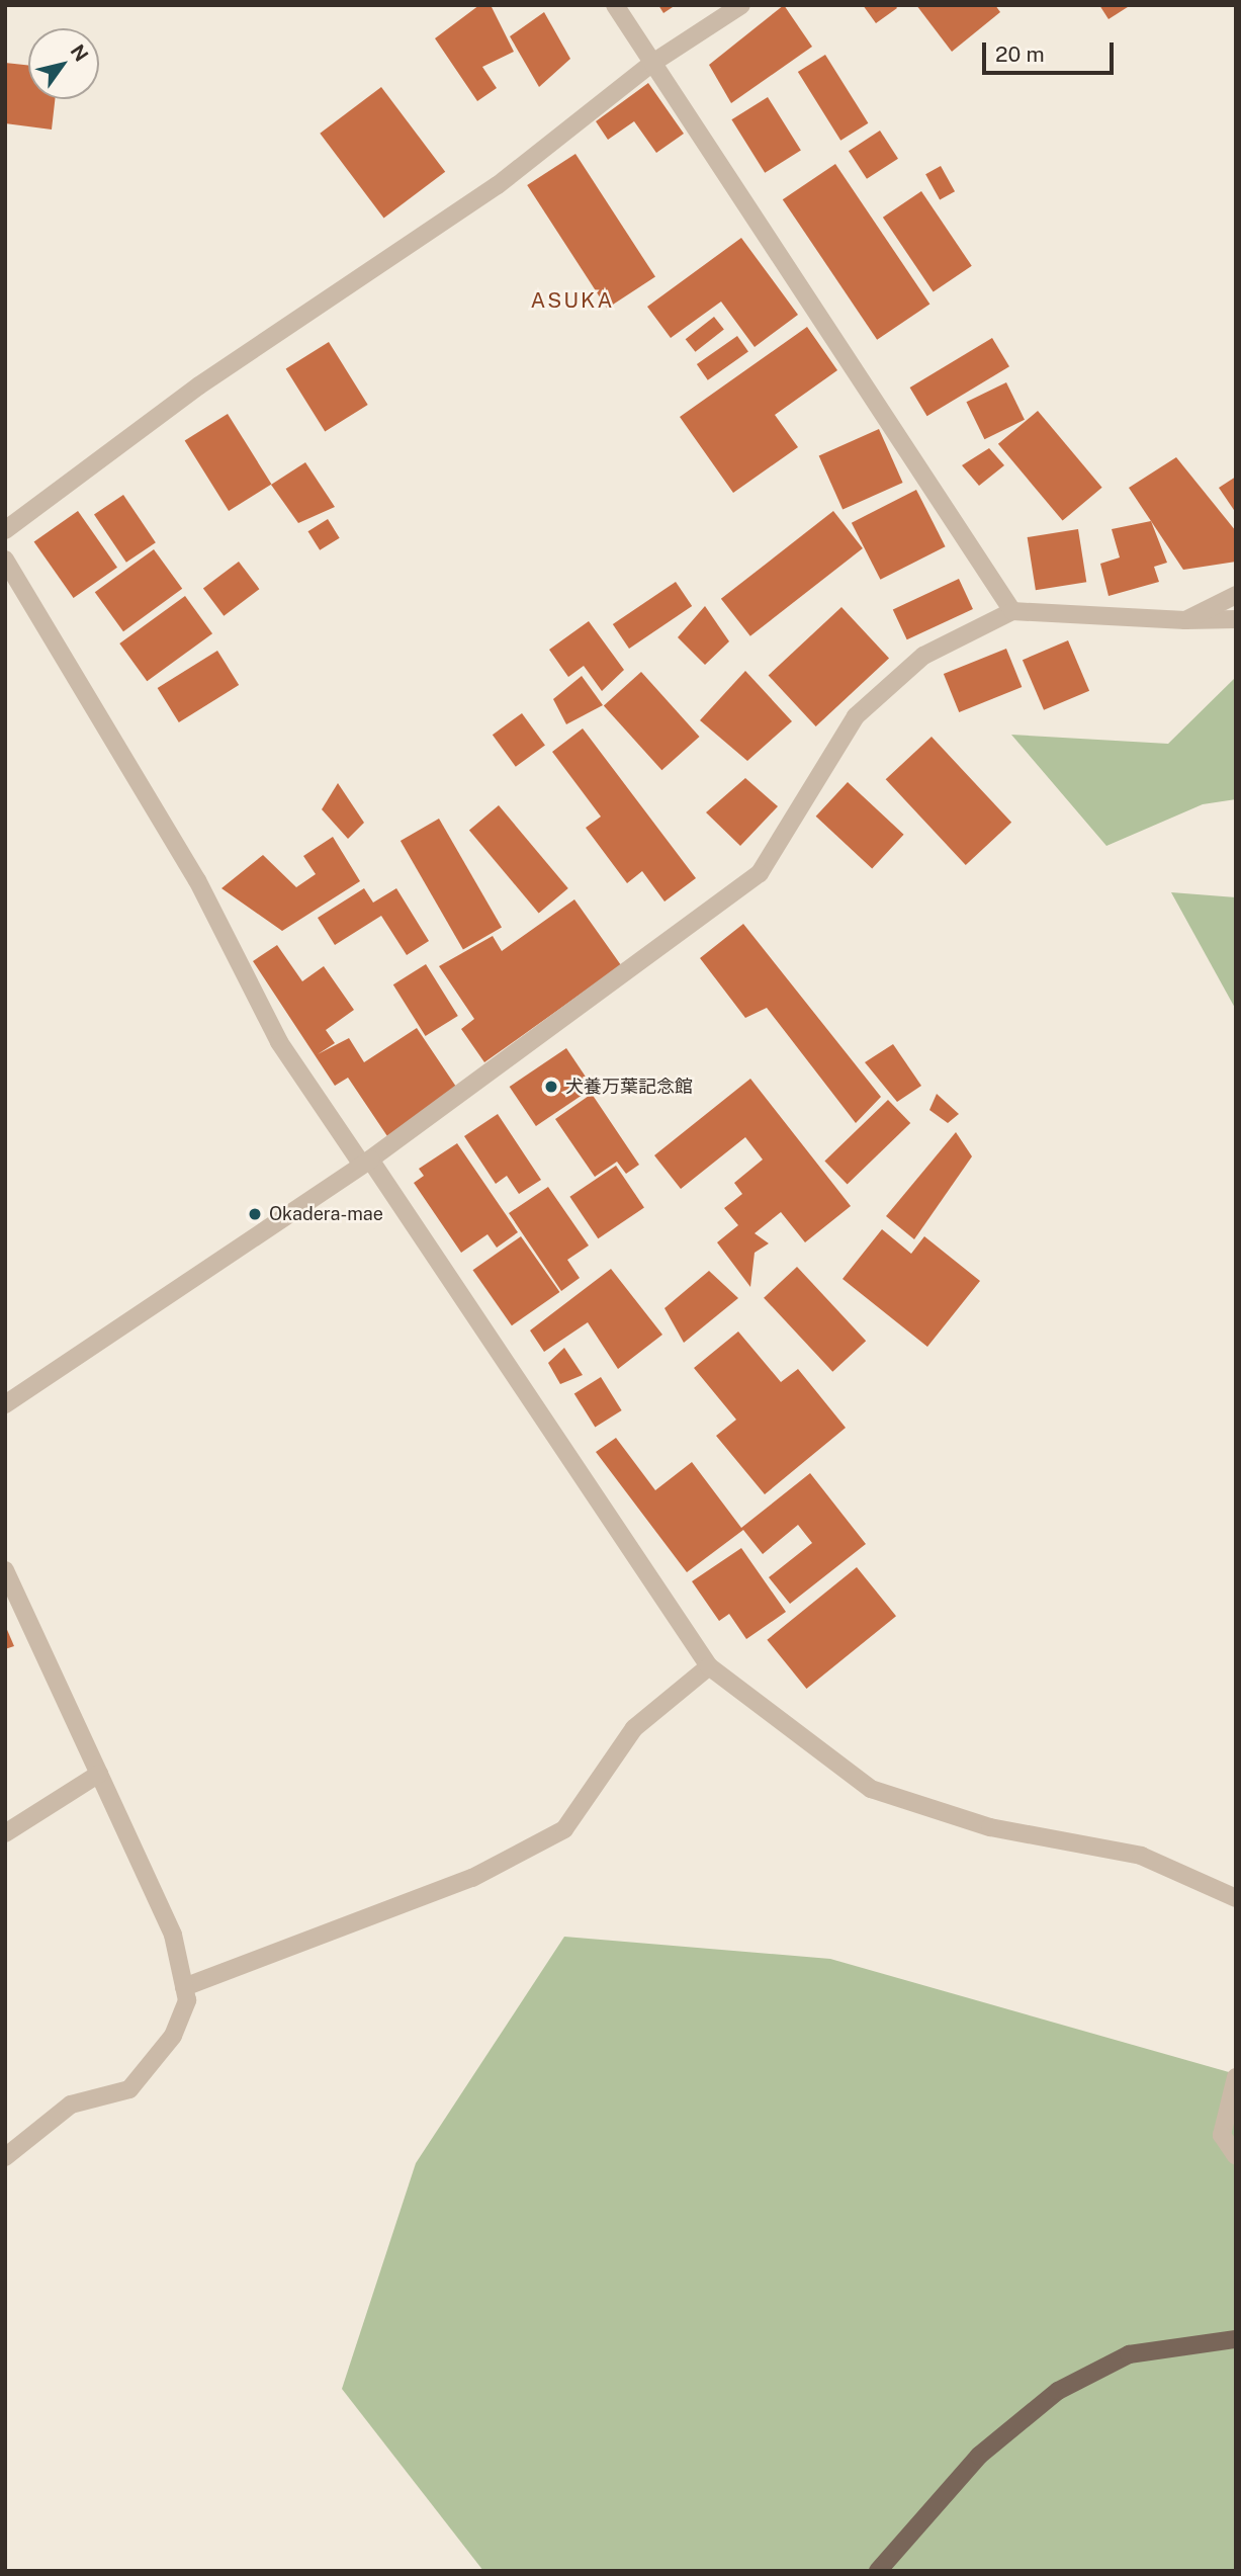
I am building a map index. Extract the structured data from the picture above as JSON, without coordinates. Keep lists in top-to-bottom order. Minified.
{"districts":["ASUKA"],"places":["犬養万葉記念館","Okadera-mae"],"scale_bar":"20 m","north":"top right"}
